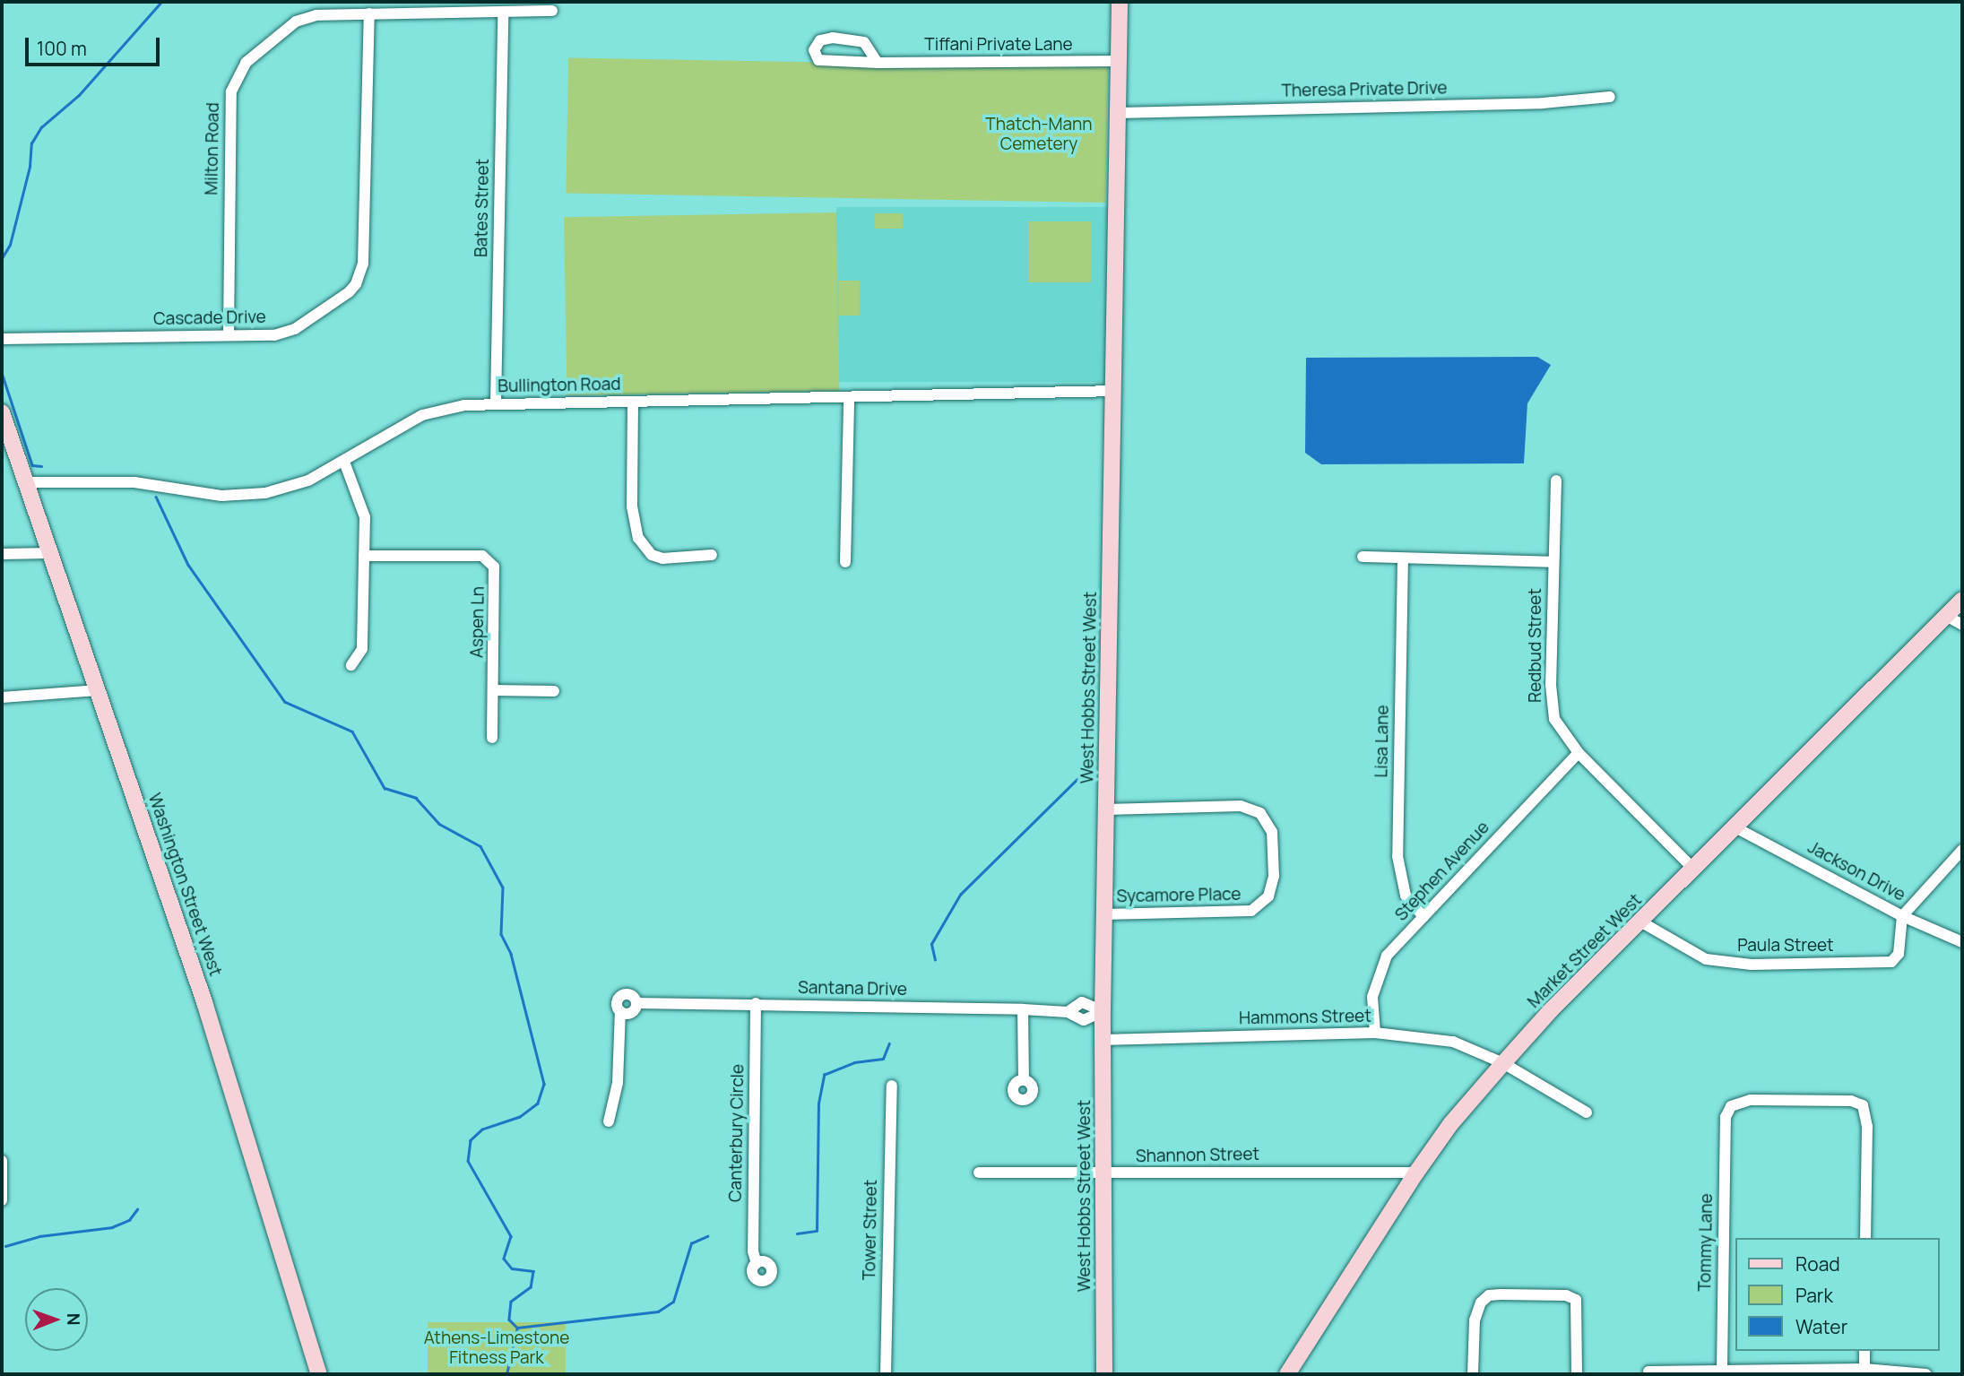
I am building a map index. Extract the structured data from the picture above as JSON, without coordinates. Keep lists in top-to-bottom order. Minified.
{"streets":{"street":["Tiffani Private Lane","Theresa Private Drive","Milton Road","Bates Street","Cascade Drive","Bullington Road","Aspen Ln","Redbud Street","West Hobbs Street West","Lisa Lane","Stephen Avenue","Jackson Drive","Washington Street West","Sycamore Place","Paula Street","Market Street West","Santana Drive","Hammons Street","Canterbury Circle","Shannon Street","Tower Street","Tommy Lane"]},"crossings":[["Tiffani Private Lane","West Hobbs Street West"],["Theresa Private Drive","West Hobbs Street West"],["Milton Road","Bates Street"],["Milton Road","Cascade Drive"],["Bates Street","Bullington Road"],["Bullington Road","West Hobbs Street West"],["Bullington Road","Washington Street West"],["Redbud Street","Stephen Avenue"],["Redbud Street","Market Street West"],["West Hobbs Street West","Sycamore Place"],["West Hobbs Street West","Santana Drive"],["West Hobbs Street West","Hammons Street"],["West Hobbs Street West","Shannon Street"],["Lisa Lane","Stephen Avenue"],["Stephen Avenue","Hammons Street"],["Jackson Drive","Paula Street"],["Jackson Drive","Market Street West"],["Paula Street","Market Street West"],["Market Street West","Hammons Street"],["Market Street West","Shannon Street"],["Santana Drive","Canterbury Circle"]],"parks":["Thatch-Mann Cemetery","Athens-Limestone Fitness Park"],"legend":["Road","Park","Water"],"scale_bar":"100 m","north":"right"}
